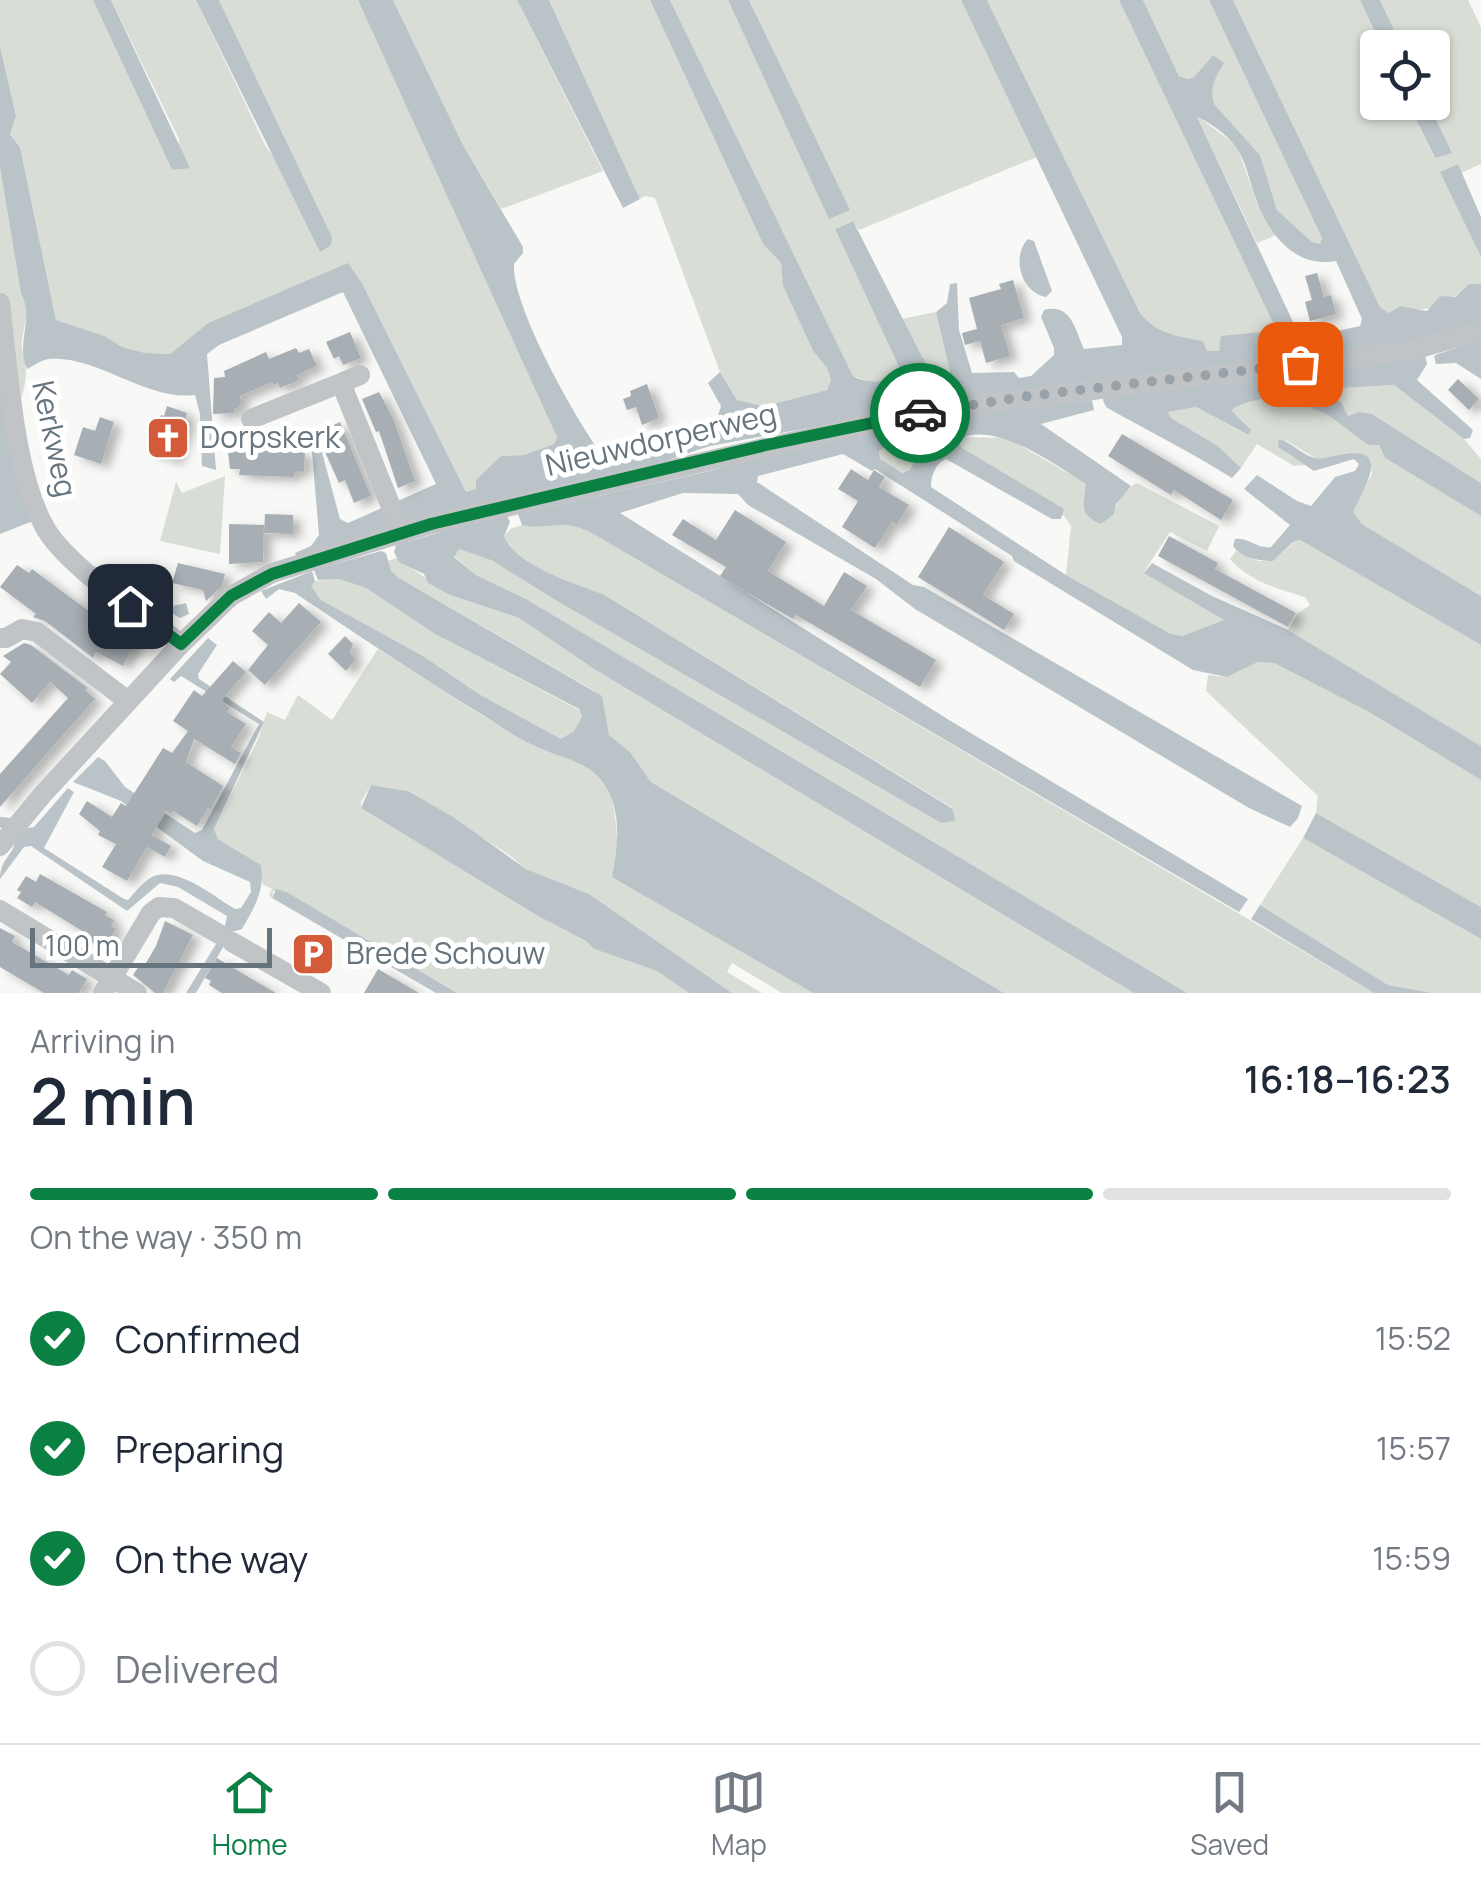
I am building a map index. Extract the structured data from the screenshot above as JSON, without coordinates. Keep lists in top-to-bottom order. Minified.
{"streets":{"street":["Kerkweg","Nieuwdorperweg"]},"crossings":[["Kerkweg","Nieuwdorperweg"]],"places":{"church":["Dorpskerk"],"parking":["Brede Schouw"]},"scale_bar":"100 m","page":{"scale":"100 m","heading":["2 min","Arriving in","16:18–16:23"],"bar":"On the way · 350 m","list":[["Confirmed","15:52"],["Preparing","15:57"],["On the way","15:59"],"Delivered"],"tabs":["Home","Map","Saved"]}}
